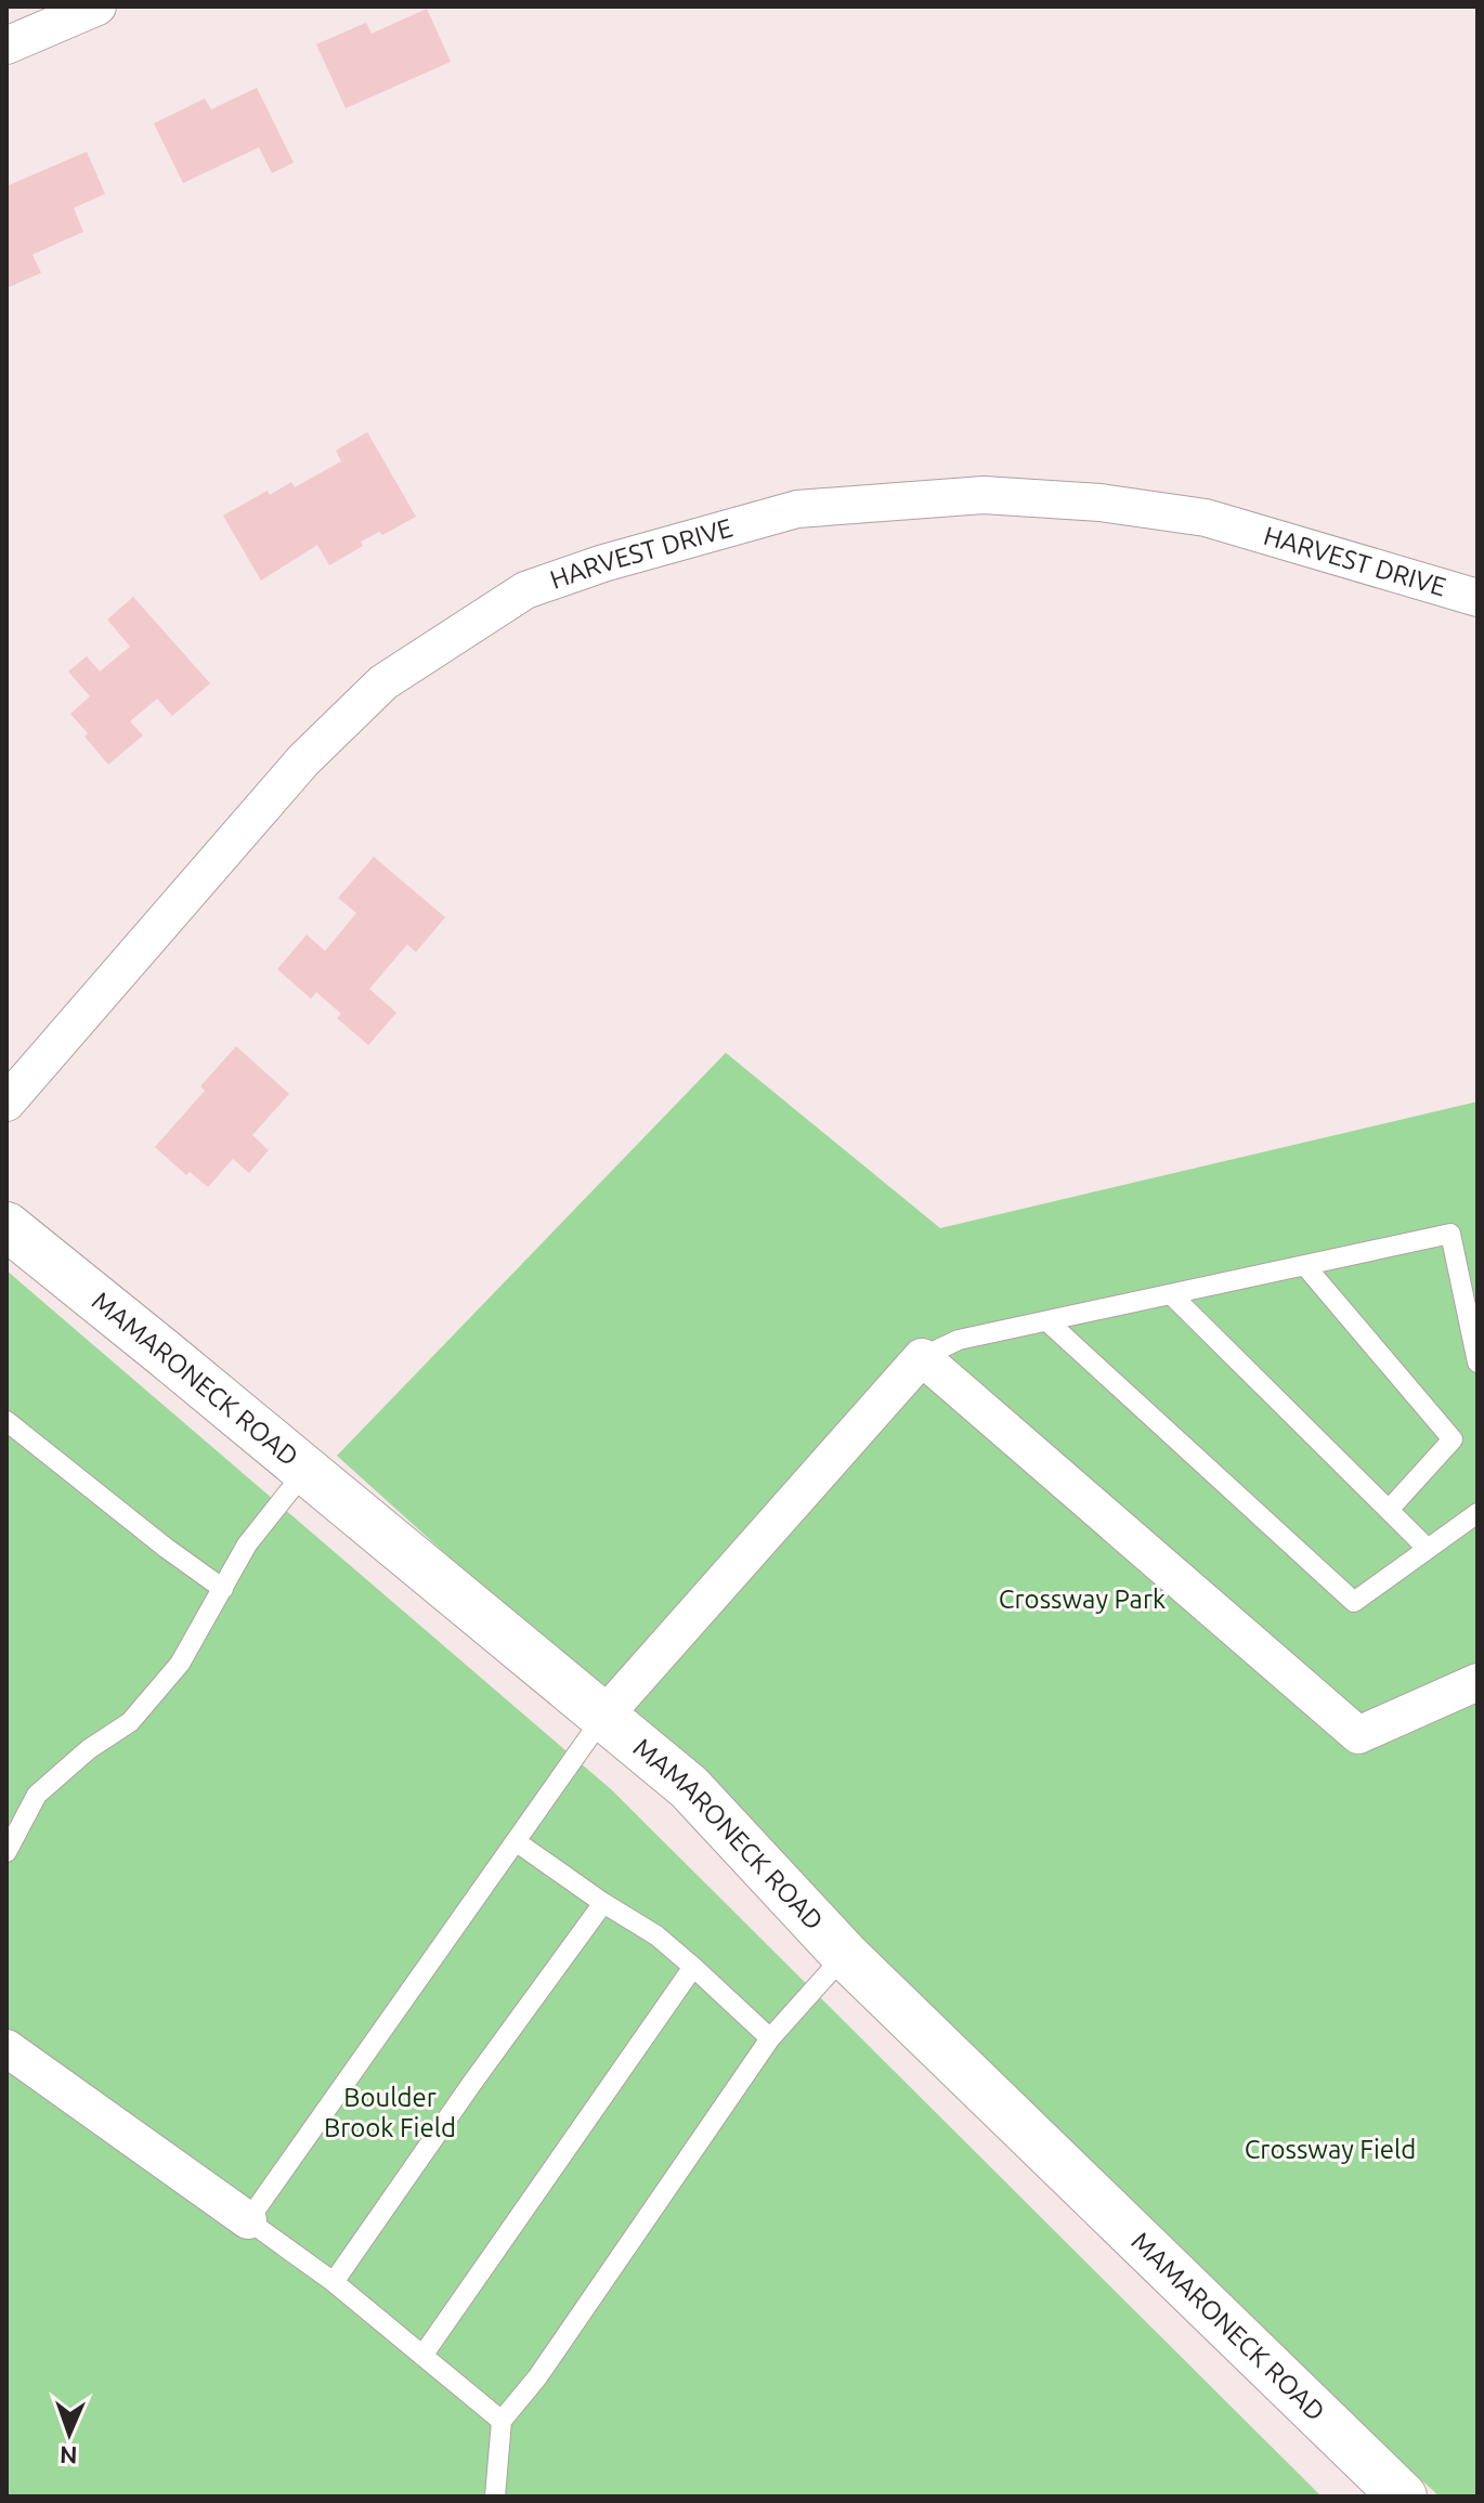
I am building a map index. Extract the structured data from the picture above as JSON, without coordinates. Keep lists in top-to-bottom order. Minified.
{"streets":{"street":["HARVEST DRIVE","MAMARONECK ROAD"]},"parks":["Crossway Park","Boulder Brook Field","Crossway Field"],"north":"bottom"}
